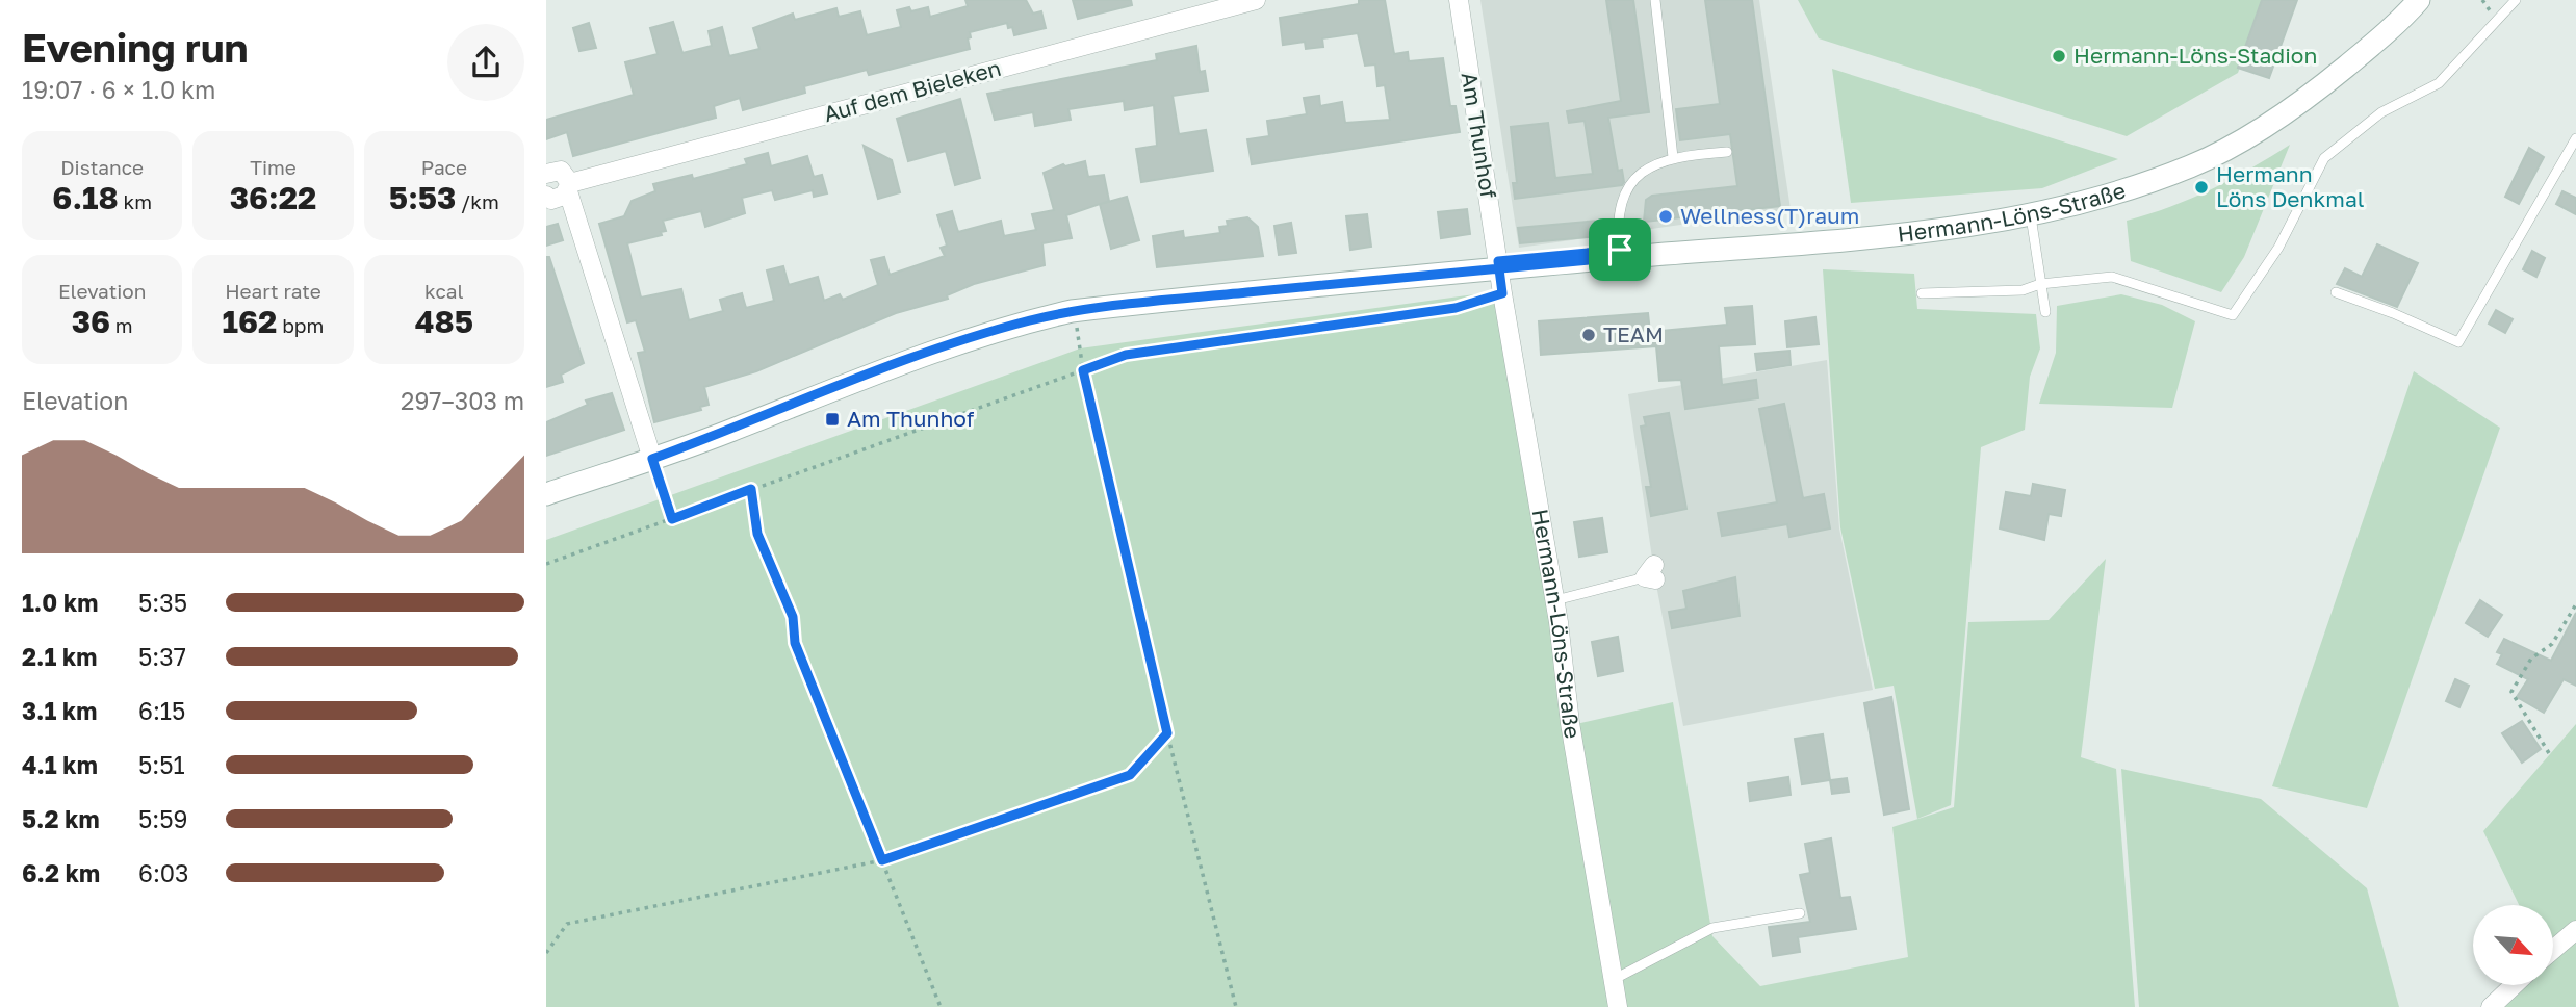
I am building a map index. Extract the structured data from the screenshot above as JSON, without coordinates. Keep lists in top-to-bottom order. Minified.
{"streets":{"street":["Auf dem Bieleken","Am Thunhof","Hermann-Löns-Straße"]},"crossings":[["Am Thunhof","Hermann-Löns-Straße"]],"places":{"other":["Hermann-Löns-Stadion","Hermann Löns Denkmal","Wellness(T)raum","TEAM"],"transit":["Am Thunhof"]},"north":"bottom right","page":{"heading":["Evening run","19:07 · 6 × 1.0 km"],"stats":[["Distance","6.18 km"],["Time","36:22"],["Pace","5:53 /km"],["Elevation","36 m"],["Heart rate","162 bpm"],["kcal","485"]],"chart":["Elevation","297–303 m"],"list":[{"name":"1.0 km","note":"5:35"},{"name":"2.1 km","note":"5:37"},{"name":"3.1 km","note":"6:15"},{"name":"4.1 km","note":"5:51"},{"name":"5.2 km","note":"5:59"},{"name":"6.2 km","note":"6:03"}]}}
